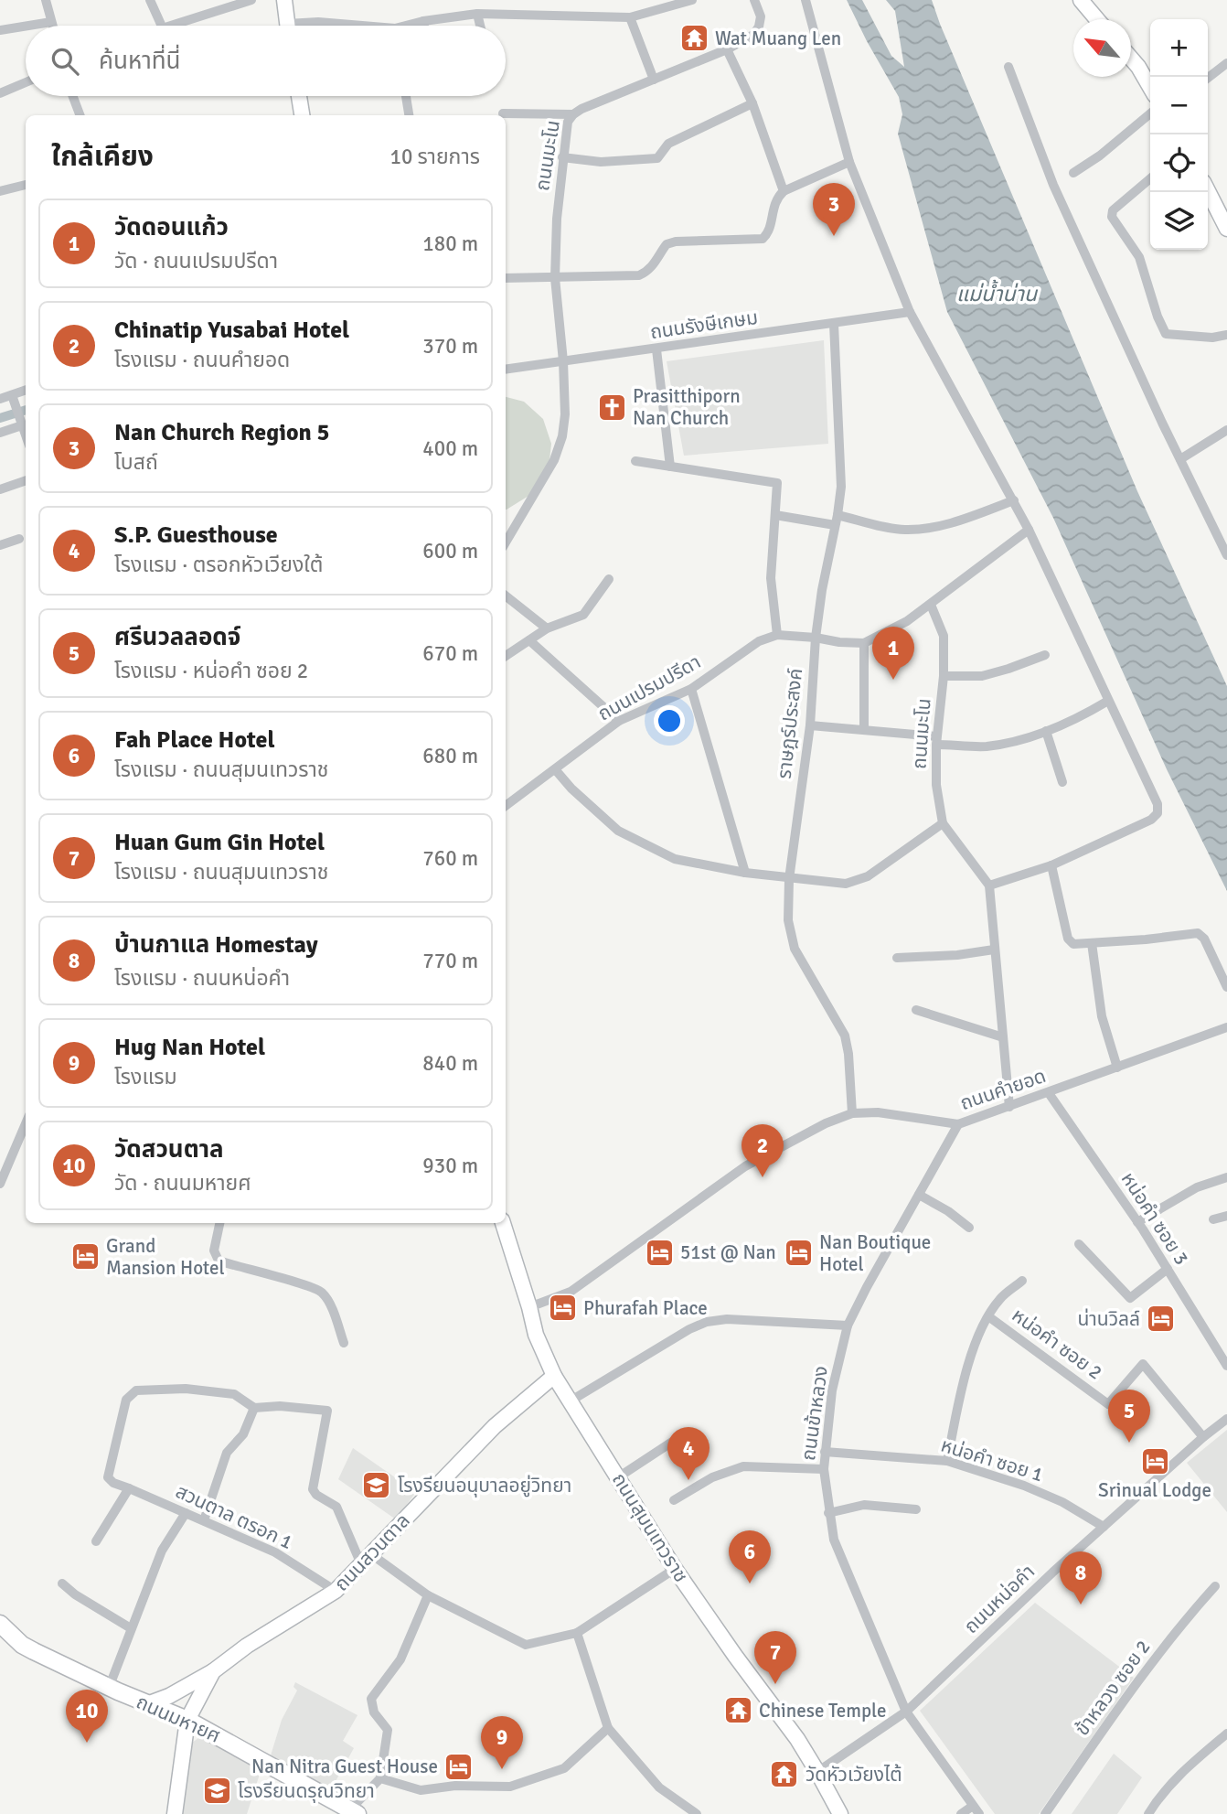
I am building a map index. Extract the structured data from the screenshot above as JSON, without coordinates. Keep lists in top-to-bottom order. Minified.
{"streets":{"main road":["ถนนมหายศ"],"street":["ถนนมะโน","ถนนรังษีเกษม","ถนนเปรมปรีดา","ราษฎร์ประสงค์","ถนนคำยอด","หน่อคำ ซอย 3","หน่อคำ ซอย 2","ถนนข้าหลวง","หน่อคำ ซอย 1","สวนตาล ตรอก 1","ถนนสุมนเทวราช","ถนนสวนตาล","ถนนหน่อคำ","ข้าหลวง ซอย 2"]},"crossings":[["ถนนมะโน","ถนนรังษีเกษม"],["ถนนรังษีเกษม","ราษฎร์ประสงค์"],["ถนนเปรมปรีดา","ราษฎร์ประสงค์"],["ราษฎร์ประสงค์","ถนนคำยอด"],["ถนนคำยอด","หน่อคำ ซอย 3"],["ถนนคำยอด","ถนนข้าหลวง"],["ถนนคำยอด","ถนนสุมนเทวราช"],["หน่อคำ ซอย 2","ถนนหน่อคำ"],["ถนนข้าหลวง","หน่อคำ ซอย 1"],["ถนนข้าหลวง","ถนนหน่อคำ"],["หน่อคำ ซอย 1","ถนนหน่อคำ"],["สวนตาล ตรอก 1","ถนนสวนตาล"],["ถนนสุมนเทวราช","ถนนสวนตาล"],["ถนนสุมนเทวราช","ถนนหน่อคำ"],["ถนนสวนตาล","ถนนมหายศ"]],"water":["แม่น้ำน่าน"],"places":{"temple":["Wat Muang Len","Chinese Temple","วัดหัวเวัยงไต้"],"church":["Prasitthiporn Nan Church"],"hotel":["51st @ Nan","Nan Boutique Hotel","Grand Mansion Hotel","Phurafah Place","น่านวิลล์","Srinual Lodge","Nan Nitra Guest House"],"school or university":["โรงรียนอนุบาลอยู่วิทยา","โรงรียนดรุณวิทยา"]},"north":"top left","page":{"map_buttons":["+","−"],"search":"ค้นหาที่นี่","heading":["ใกล้เคียง","10 รายการ"],"pins":["3","1","2","5","4","6","8","7","10","9"],"list":[{"mark":"1","name":"วัดดอนแก้ว","note":"วัด · ถนนเปรมปรีดา","value":"180 m"},{"mark":"2","name":"Chinatip Yusabai Hotel","note":"โรงแรม · ถนนคำยอด","value":"370 m"},{"mark":"3","name":"Nan Church Region 5","note":"โบสถ์","value":"400 m"},{"mark":"4","name":"S.P. Guesthouse","note":"โรงแรม · ตรอกหัวเวียงใต้","value":"600 m"},{"mark":"5","name":"ศรีนวลลอดจ์","note":"โรงแรม · หน่อคำ ซอย 2","value":"670 m"},{"mark":"6","name":"Fah Place Hotel","note":"โรงแรม · ถนนสุมนเทวราช","value":"680 m"},{"mark":"7","name":"Huan Gum Gin Hotel","note":"โรงแรม · ถนนสุมนเทวราช","value":"760 m"},{"mark":"8","name":"บ้านกาแล Homestay","note":"โรงแรม · ถนนหน่อคำ","value":"770 m"},{"mark":"9","name":"Hug Nan Hotel","note":"โรงแรม","value":"840 m"},{"mark":"10","name":"วัดสวนตาล","note":"วัด · ถนนมหายศ","value":"930 m"}]}}
